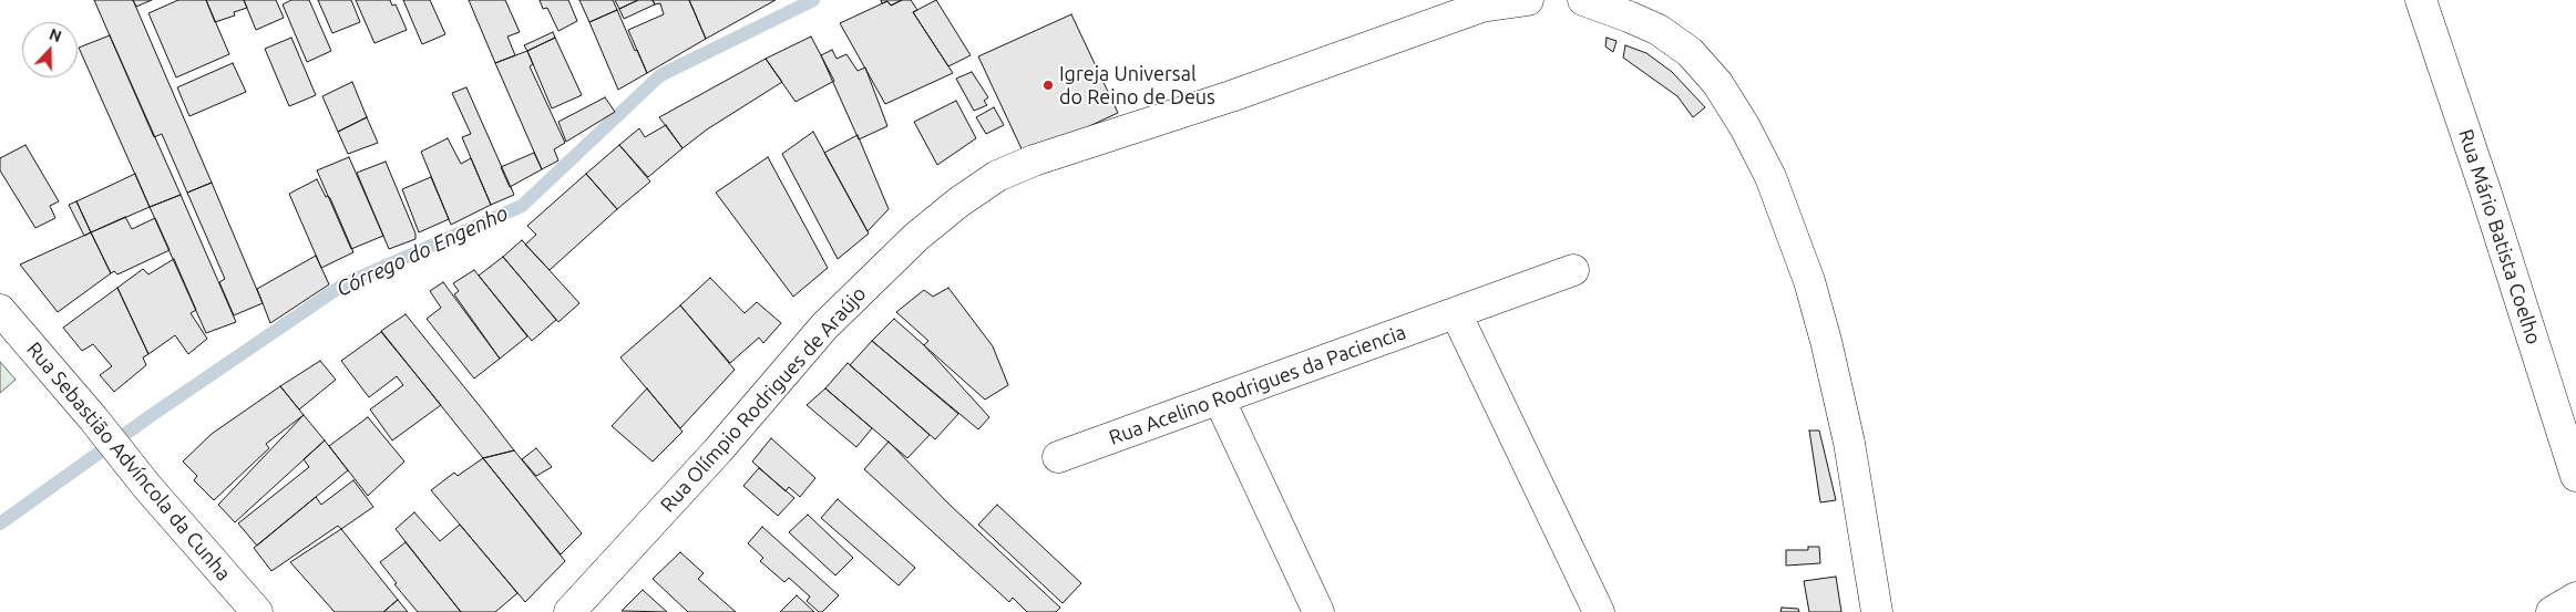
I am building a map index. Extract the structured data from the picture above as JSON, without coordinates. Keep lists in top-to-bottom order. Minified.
{"streets":{"street":["Rua Mário Batista Coelho","Rua Acelino Rodrigues da Paciencia","Rua Olímpio Rodrigues de Araújo","Rua Sebastião Advíncola da Cunha"]},"water":["Córrego do Engenho"],"places":["Igreja Universal do Reino de Deus"],"north":"top"}
